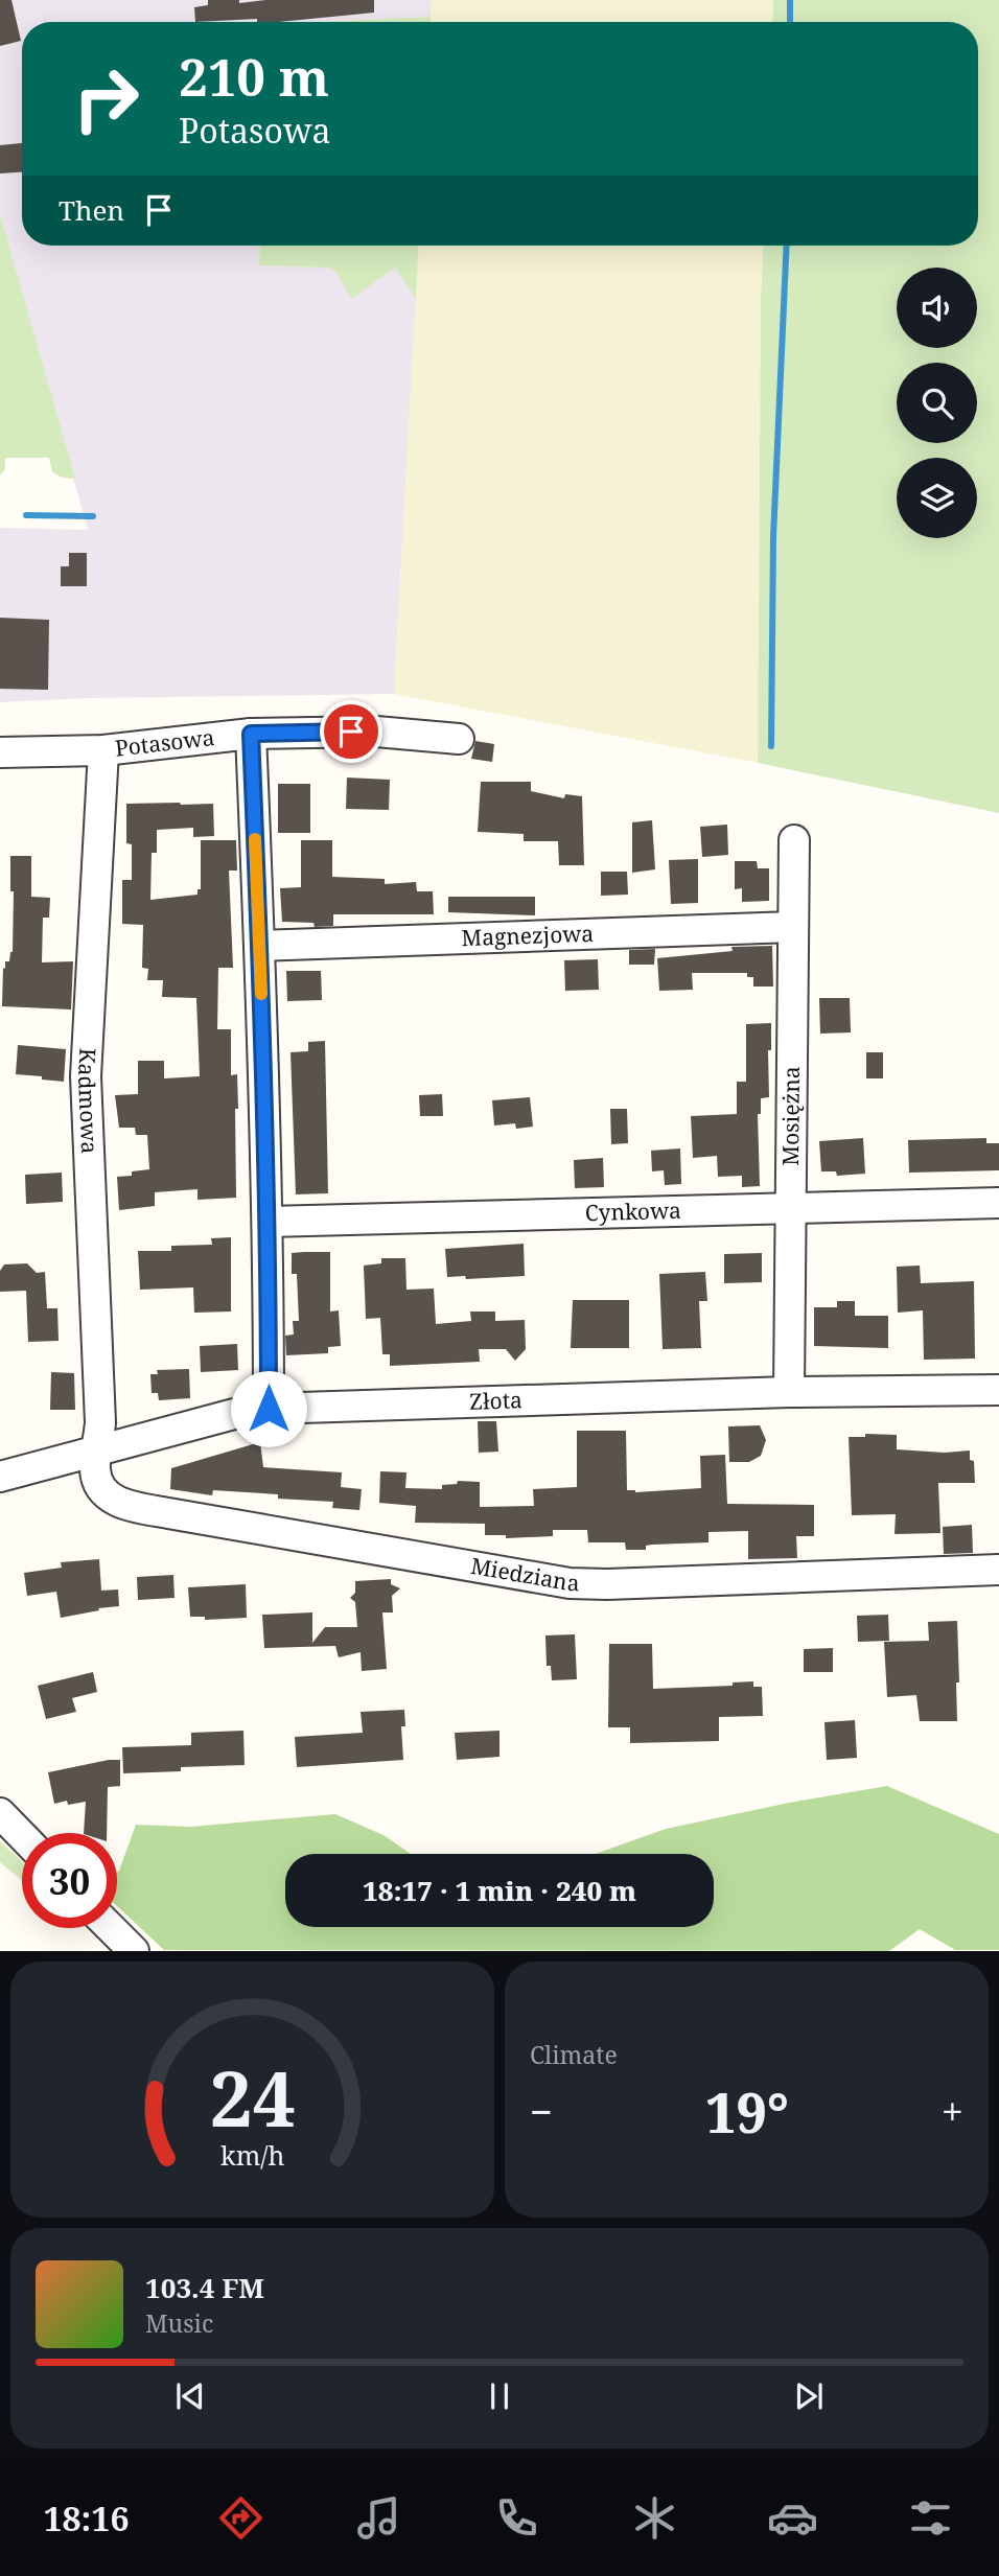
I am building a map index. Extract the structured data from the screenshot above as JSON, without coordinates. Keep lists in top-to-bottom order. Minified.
{"streets":{"street":["Potasowa","Magnezjowa","Kadmowa","Mosiężna","Cynkowa","Złota","Miedziana"]},"crossings":[["Potasowa","Kadmowa"],["Magnezjowa","Mosiężna"],["Kadmowa","Złota"],["Kadmowa","Miedziana"],["Mosiężna","Cynkowa"],["Mosiężna","Złota"],["Złota","Miedziana"]],"page":{"turn":["210 m","Potasowa"],"then":"Then","limit":"30","trip":"18:17 · 1 min · 240 m","tile":"Climate","heat":["−","19°","+"],"song":["103.4 FM","Music"],"tabs":"18:16","gauge":["24","km/h"]}}
